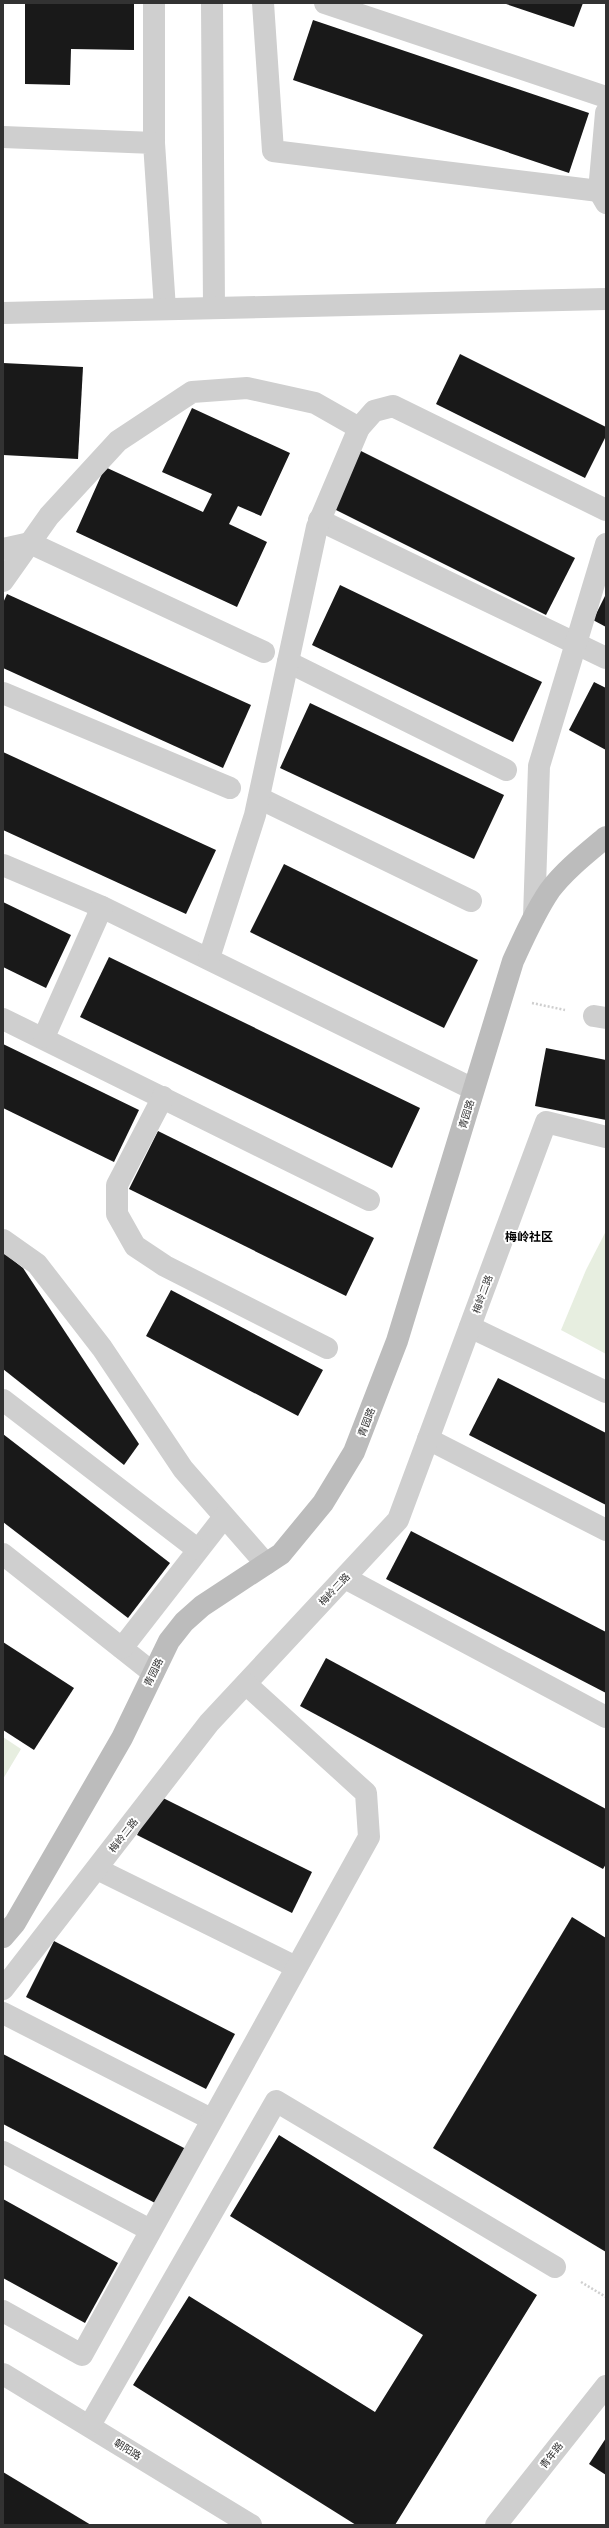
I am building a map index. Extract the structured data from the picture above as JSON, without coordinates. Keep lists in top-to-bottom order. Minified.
{"streets":{"street":["青园路","梅岭二路","朝阳路","青年路"]},"districts":["梅岭社区"]}
